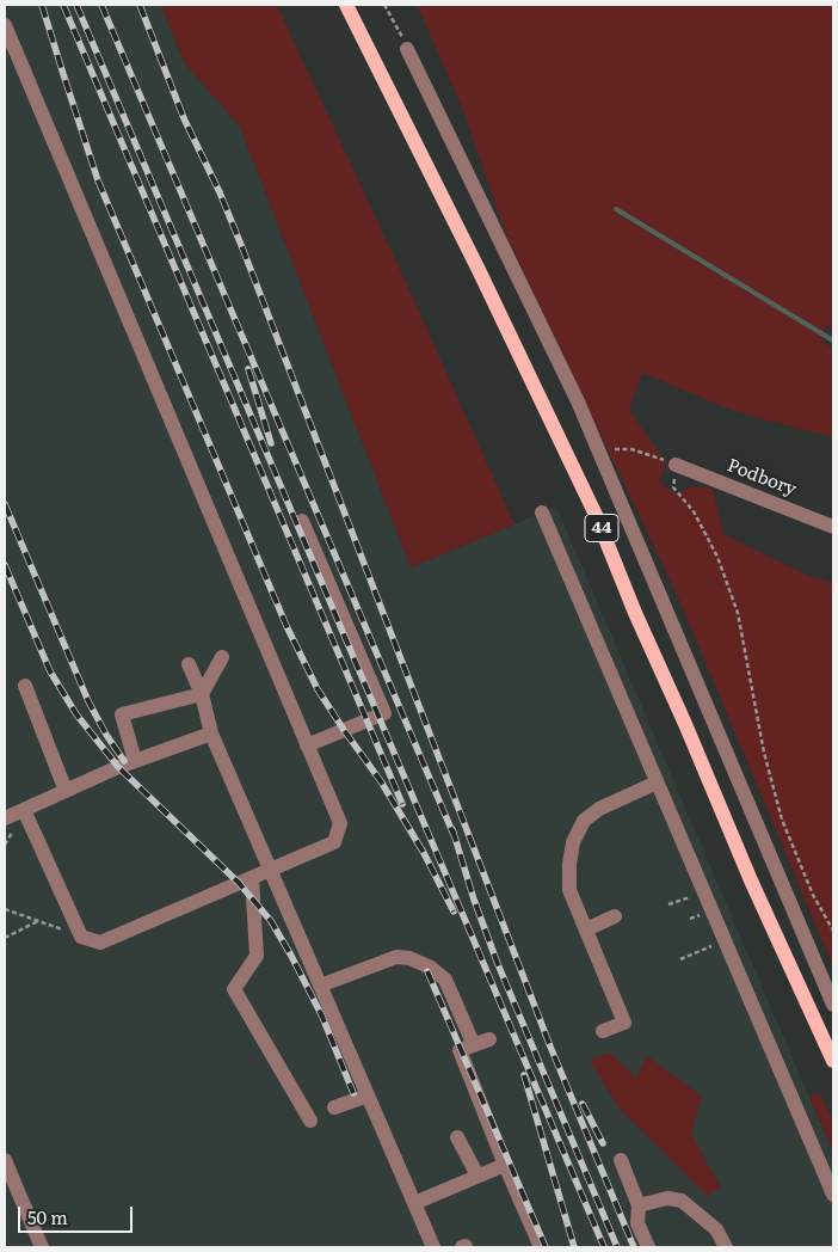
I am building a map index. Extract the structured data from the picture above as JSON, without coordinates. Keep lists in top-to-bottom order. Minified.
{"streets":{"main road":["44"],"street":["Podbory"]},"scale_bar":"50 m"}
